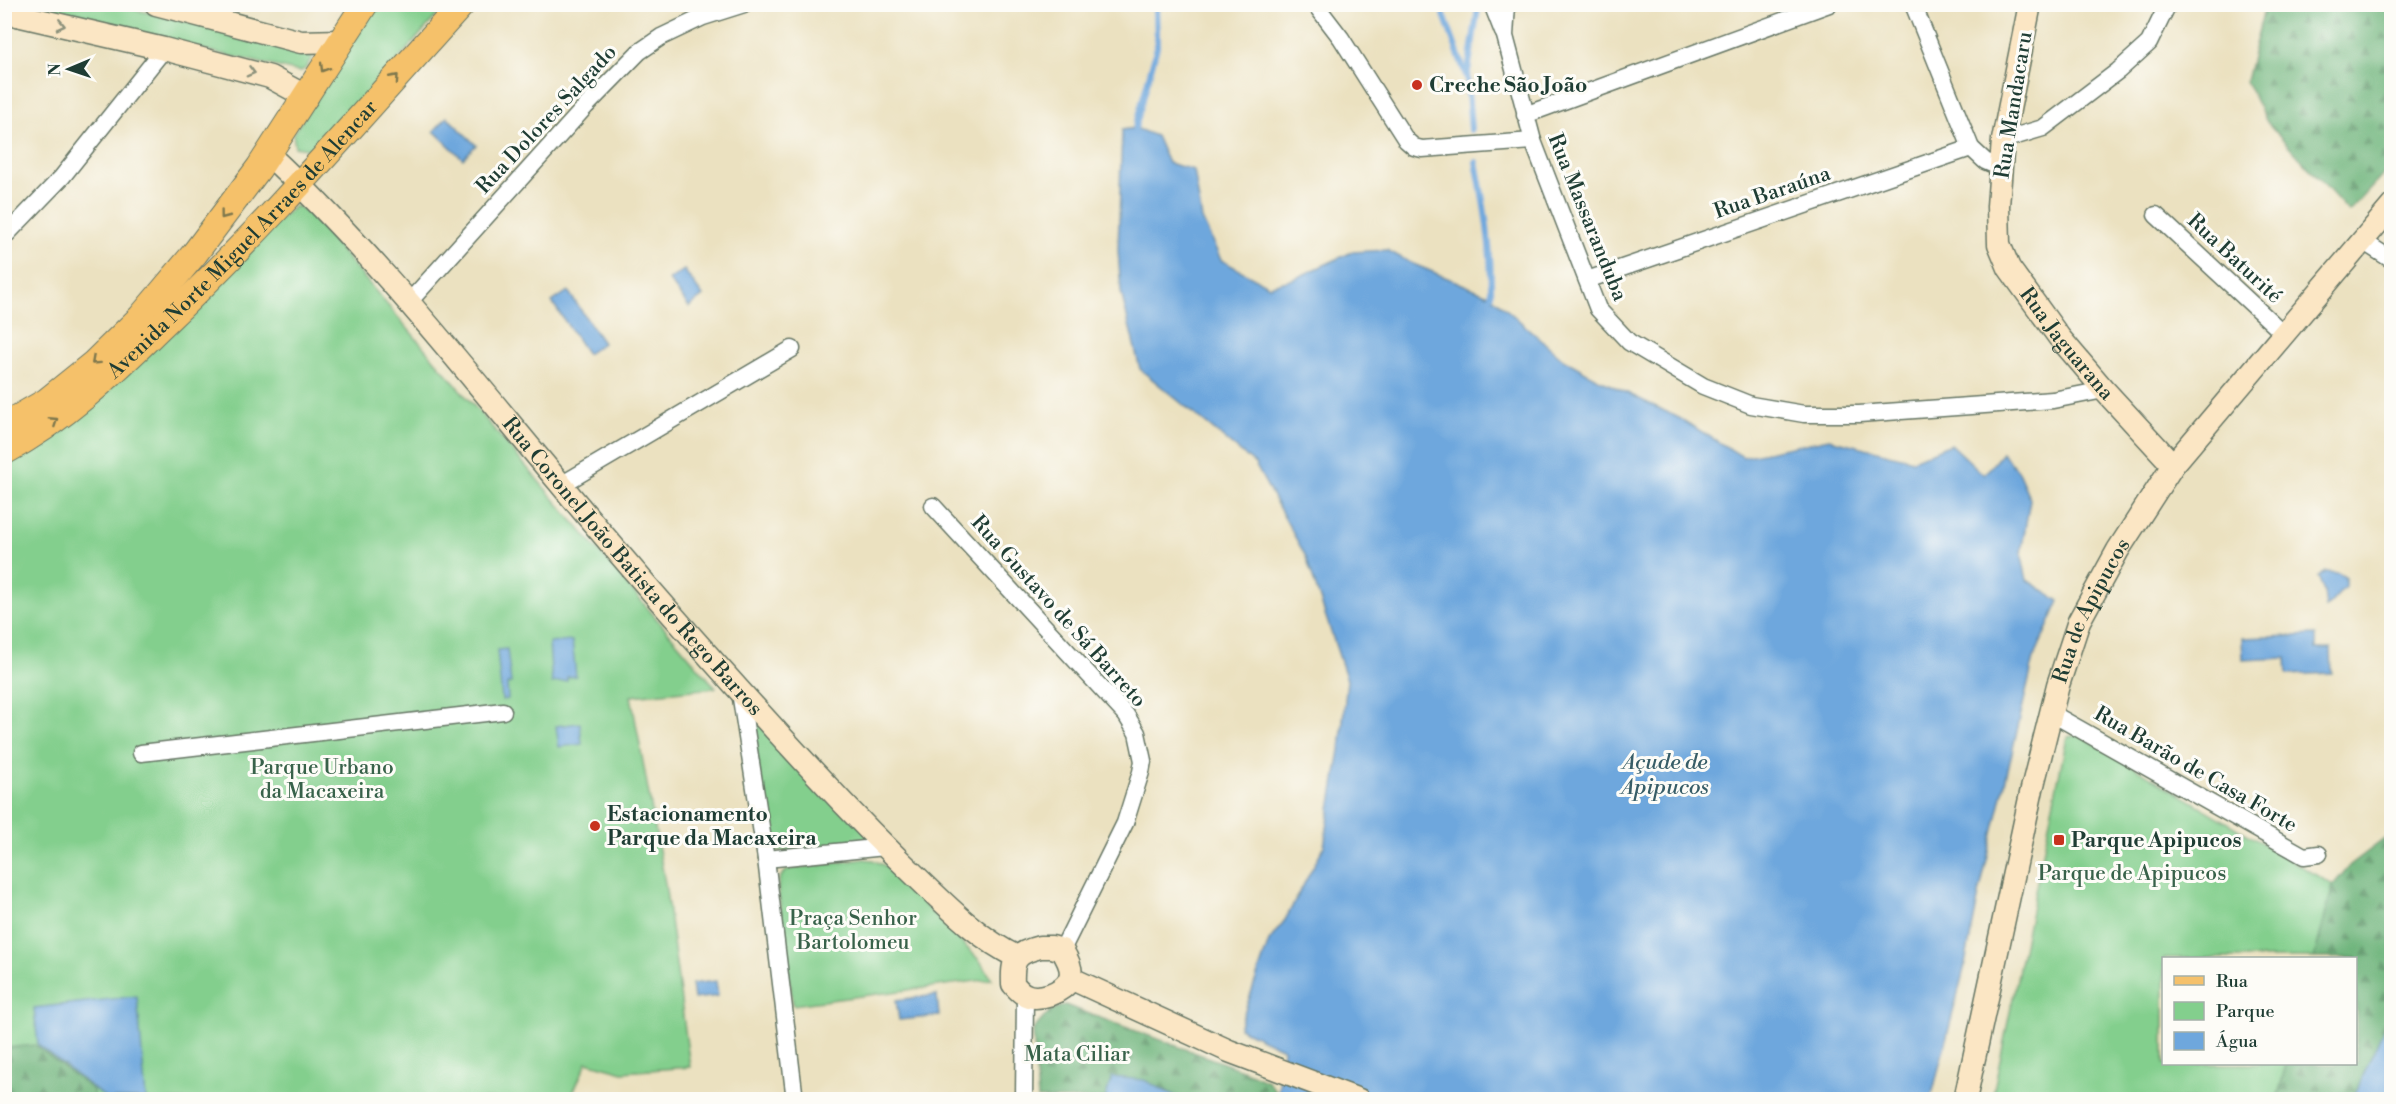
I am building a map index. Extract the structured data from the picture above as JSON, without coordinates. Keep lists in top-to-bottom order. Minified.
{"streets":{"main road":["Avenida Norte Miguel Arraes de Alencar"],"street":["Rua Mandacaru","Rua Dolores Salgado","Rua Baraúna","Rua Massaranduba","Rua Baturité","Rua Jaguarana","Rua Coronel João Batista do Rego Barros","Rua Gustavo de Sá Barreto","Rua de Apipucos","Rua Barão de Casa Forte"]},"crossings":[["Rua Mandacaru","Rua Jaguarana"],["Rua Dolores Salgado","Rua Coronel João Batista do Rego Barros"],["Rua Baraúna","Rua Massaranduba"],["Rua Massaranduba","Rua Jaguarana"],["Avenida Norte Miguel Arraes de Alencar","Rua Coronel João Batista do Rego Barros"],["Rua Baturité","Rua de Apipucos"],["Rua Jaguarana","Rua de Apipucos"],["Rua Coronel João Batista do Rego Barros","Rua Gustavo de Sá Barreto"],["Rua de Apipucos","Rua Barão de Casa Forte"]],"water":["Açude de Apipucos"],"parks":["Parque Urbano da Macaxeira","Parque de Apipucos","Praça Senhor Bartolomeu","Mata Ciliar"],"places":{"other":["Creche São João","Estacionamento Parque da Macaxeira"],"transit":["Parque Apipucos"]},"legend":["Rua","Parque","Água"],"north":"left"}
